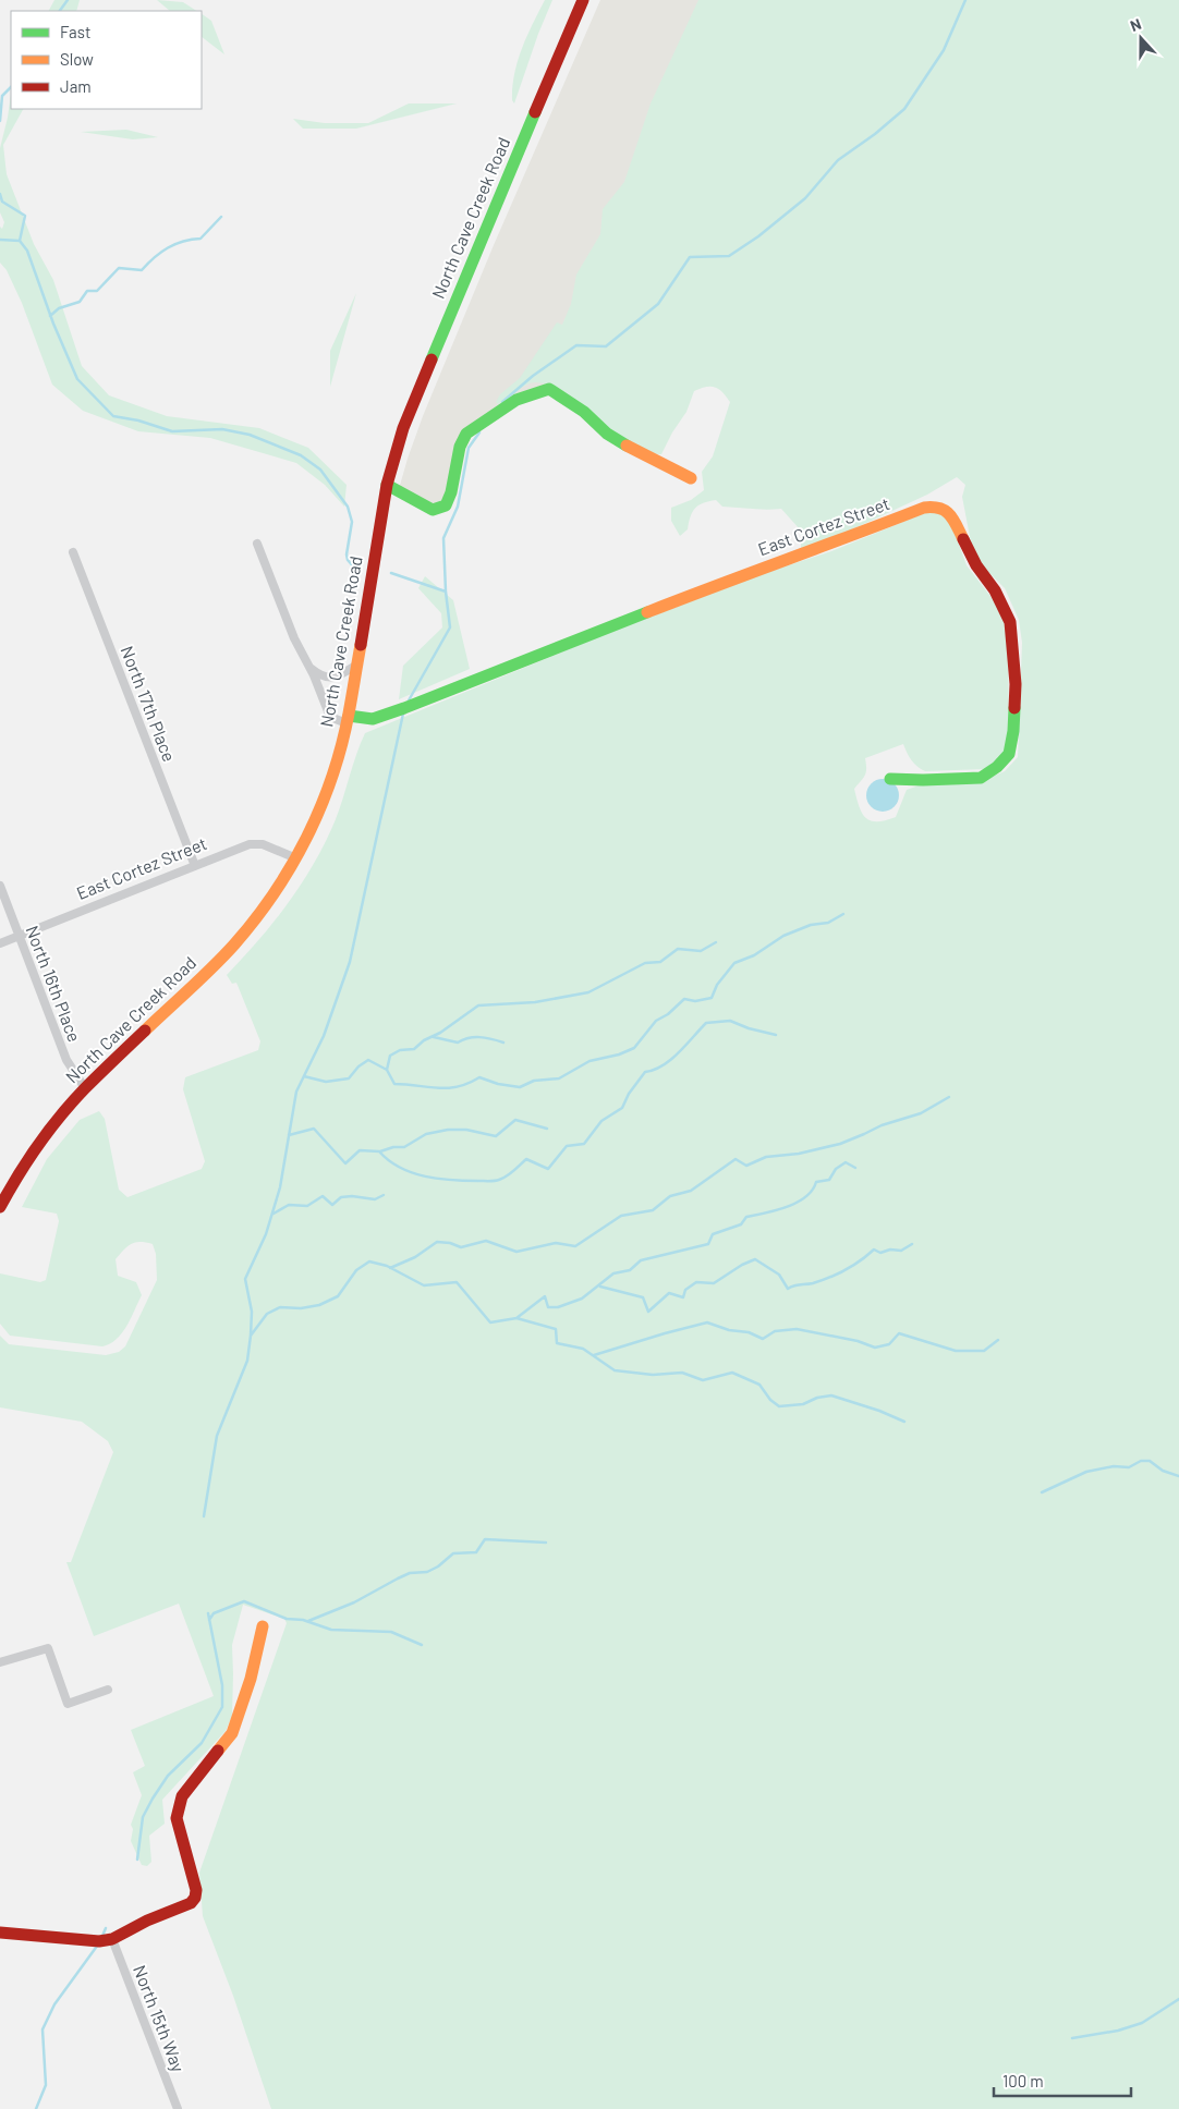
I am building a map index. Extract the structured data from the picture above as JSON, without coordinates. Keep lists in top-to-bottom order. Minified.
{"streets":{"street":["North Cave Creek Road","East Cortez Street","North 17th Place","North 16th Place","North 15th Way"]},"crossings":[["North Cave Creek Road","East Cortez Street"],["North Cave Creek Road","North 16th Place"],["East Cortez Street","North 17th Place"],["East Cortez Street","North 16th Place"]],"legend":["Fast","Slow","Jam"],"scale_bar":"100 m","north":"top"}
